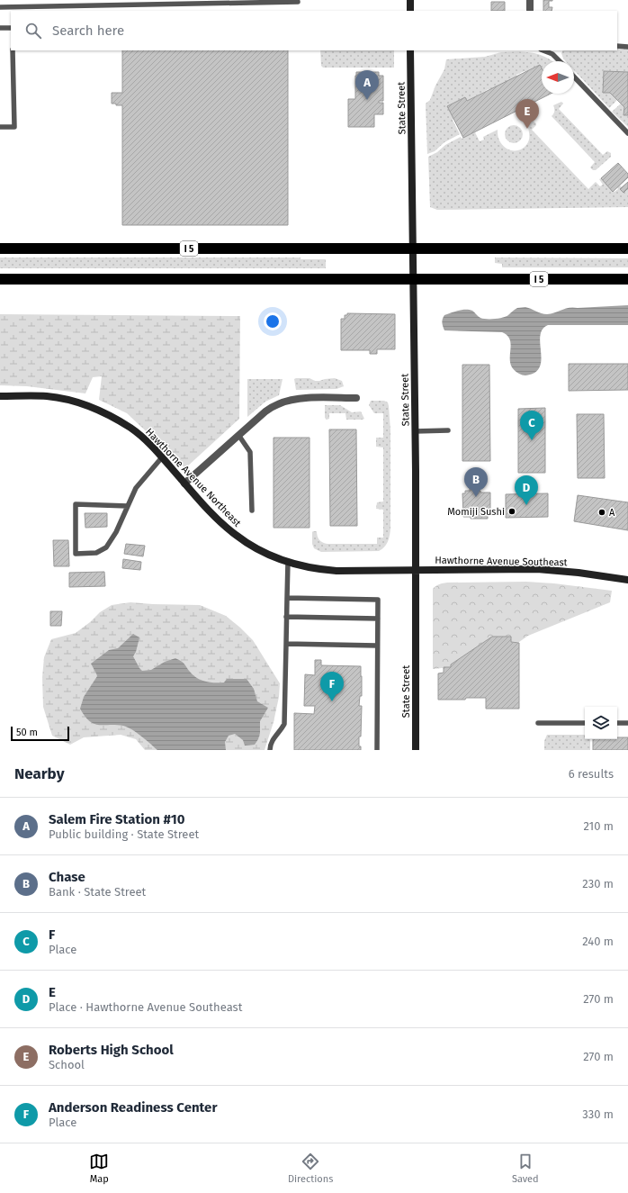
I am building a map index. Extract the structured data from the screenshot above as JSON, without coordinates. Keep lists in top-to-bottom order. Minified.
{"streets":{"highway":["I 5"],"main road":["State Street","Hawthorne Avenue Northeast","Hawthorne Avenue Southeast"]},"crossings":[["State Street","Hawthorne Avenue Northeast"],["State Street","Hawthorne Avenue Southeast"],["Hawthorne Avenue Northeast","Hawthorne Avenue Southeast"]],"places":["Momiji Sushi","A"],"scale_bar":"50 m","north":"left","page":{"search":"Search here","pins":["A","E","C","B","D","F"],"scale":"50 m","heading":["Nearby","6 results"],"list":[{"mark":"A","name":"Salem Fire Station #10","note":"Public building · State Street","value":"210 m"},{"mark":"B","name":"Chase","note":"Bank · State Street","value":"230 m"},{"mark":"C","name":"F","note":"Place","value":"240 m"},{"mark":"D","name":"E","note":"Place · Hawthorne Avenue Southeast","value":"270 m"},{"mark":"E","name":"Roberts High School","note":"School","value":"270 m"},{"mark":"F","name":"Anderson Readiness Center","note":"Place","value":"330 m"}],"nav":["Map","Directions","Saved"]}}
